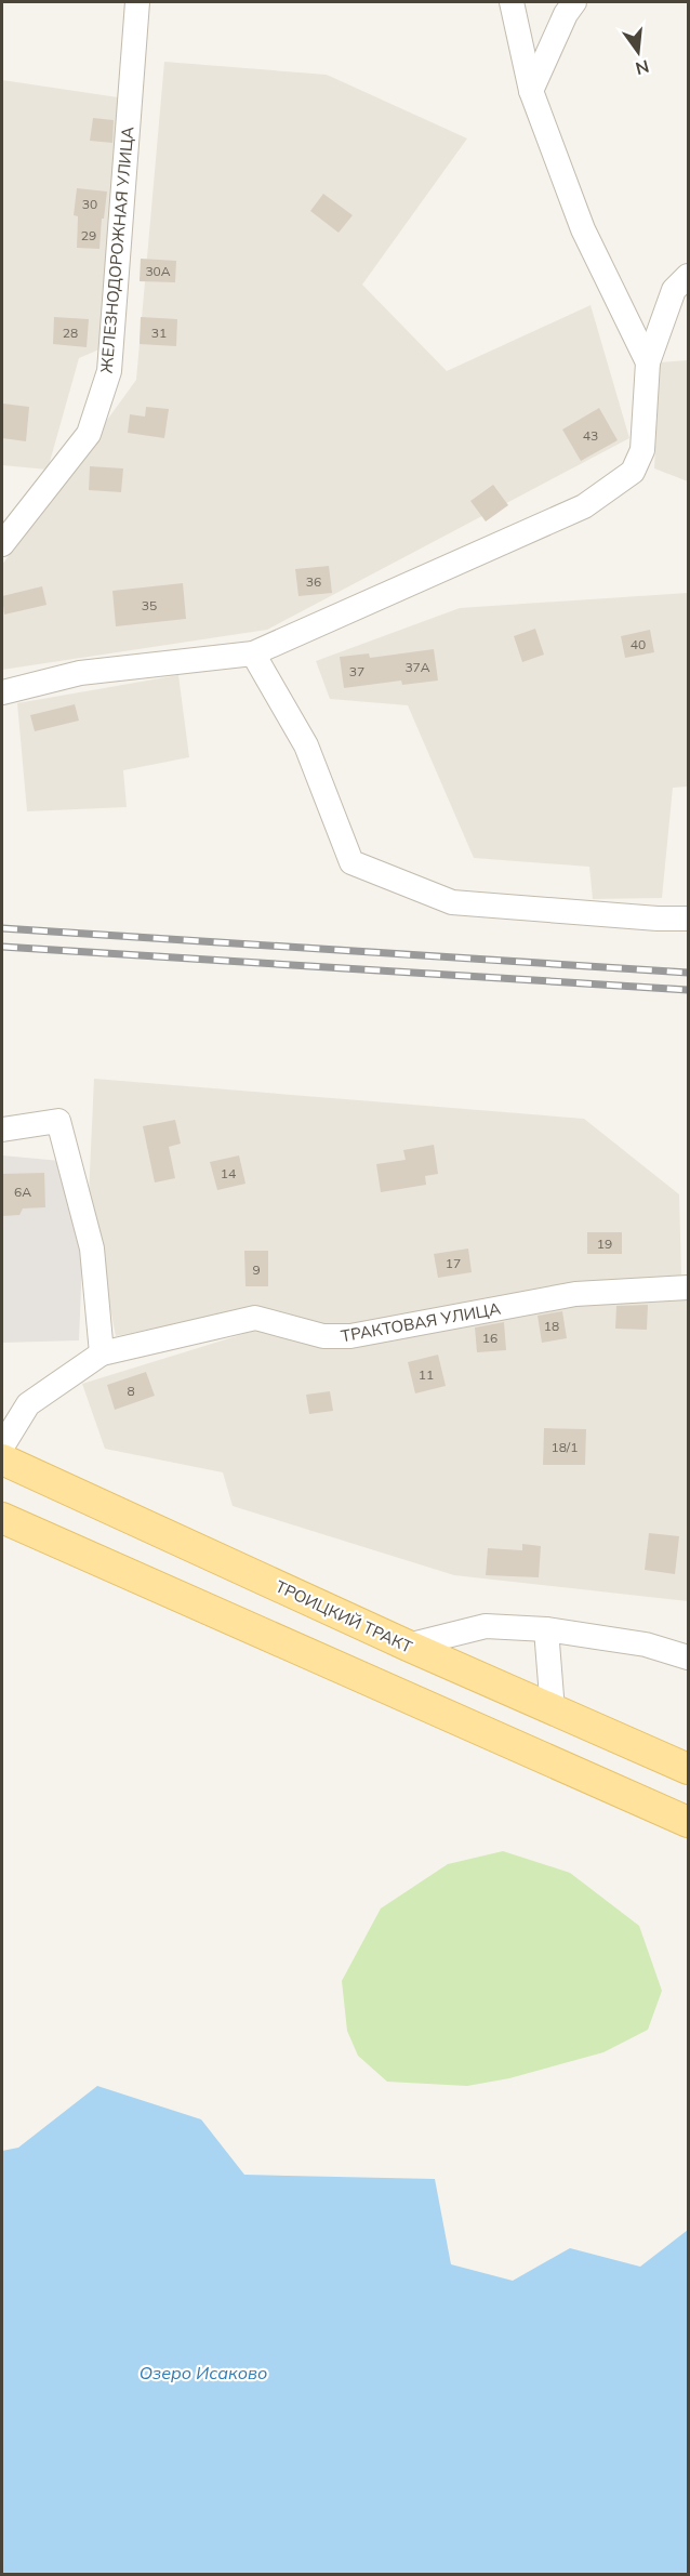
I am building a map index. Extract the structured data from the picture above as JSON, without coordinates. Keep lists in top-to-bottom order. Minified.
{"streets":{"main road":["ТРОИЦКИЙ ТРАКТ"],"street":["ЖЕЛЕЗНОДОРОЖНАЯ УЛИЦА","ТРАКТОВАЯ УЛИЦА"]},"water":["Озеро Исаково"],"house_numbers":["30","29","30А","28","31","43","36","35","40","37А","37","14","6А","19","17","9","18","16","11","8","18/1"],"north":"bottom"}
